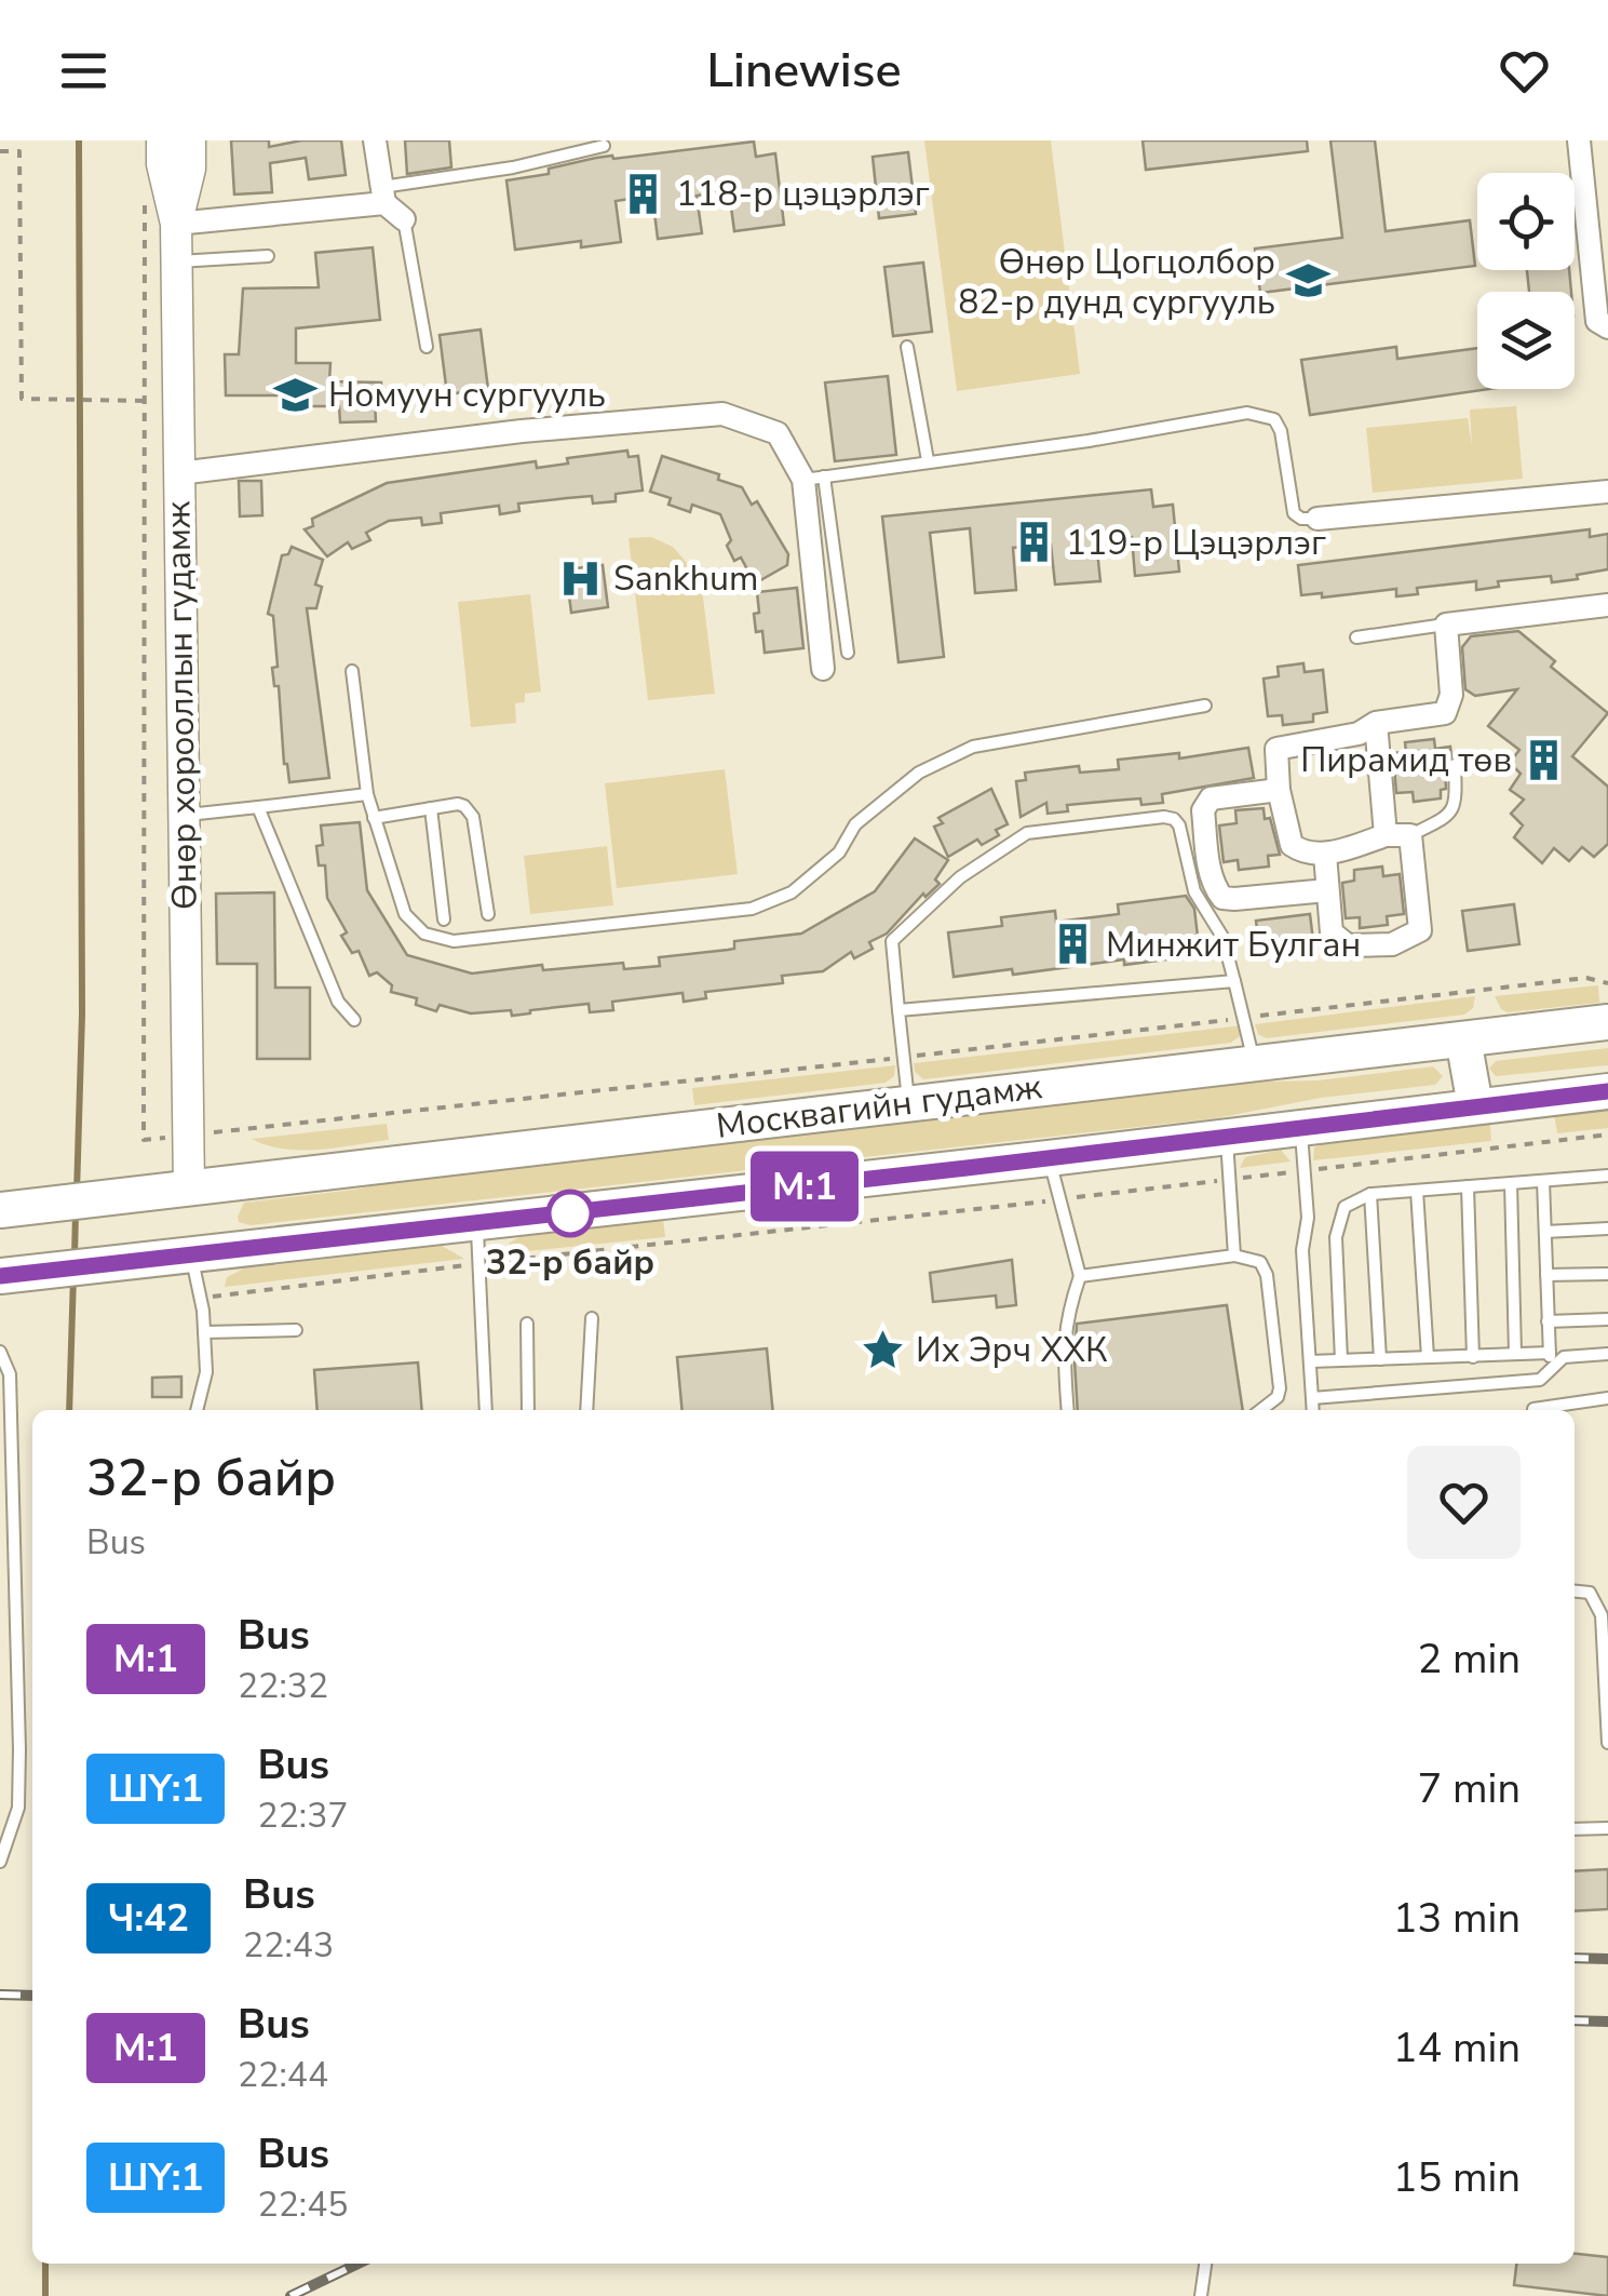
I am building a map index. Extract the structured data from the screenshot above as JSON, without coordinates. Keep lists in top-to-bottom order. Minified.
{"streets":{"highway":["Москвагийн гудамж"],"main road":["Өнөр хорооллын гудамж"]},"crossings":[["Өнөр хорооллын гудамж","Москвагийн гудамж"]],"places":{"building":["118-р цэцэрлэг","119-р Цэцэрлэг","Пирамид төв","Минжит Булган"],"school or university":["Өнөр Цогцолбор 82-р дунд сургууль","Номуун сургууль"],"hospital":["Sankhum"],"other":["32-р байр"],"place":["Их Эрч ХХК"]},"lines":["bus line М:1"],"page":{"header":"Linewise","on_map":"М:1","heading":["32-р байр","Bus"],"list":[{"mark":"М:1","name":"Bus","note":"22:32","value":"2 min"},{"mark":"ШҮ:1","name":"Bus","note":"22:37","value":"7 min"},{"mark":"Ч:42","name":"Bus","note":"22:43","value":"13 min"},{"mark":"М:1","name":"Bus","note":"22:44","value":"14 min"},{"mark":"ШҮ:1","name":"Bus","note":"22:45","value":"15 min"}]}}
